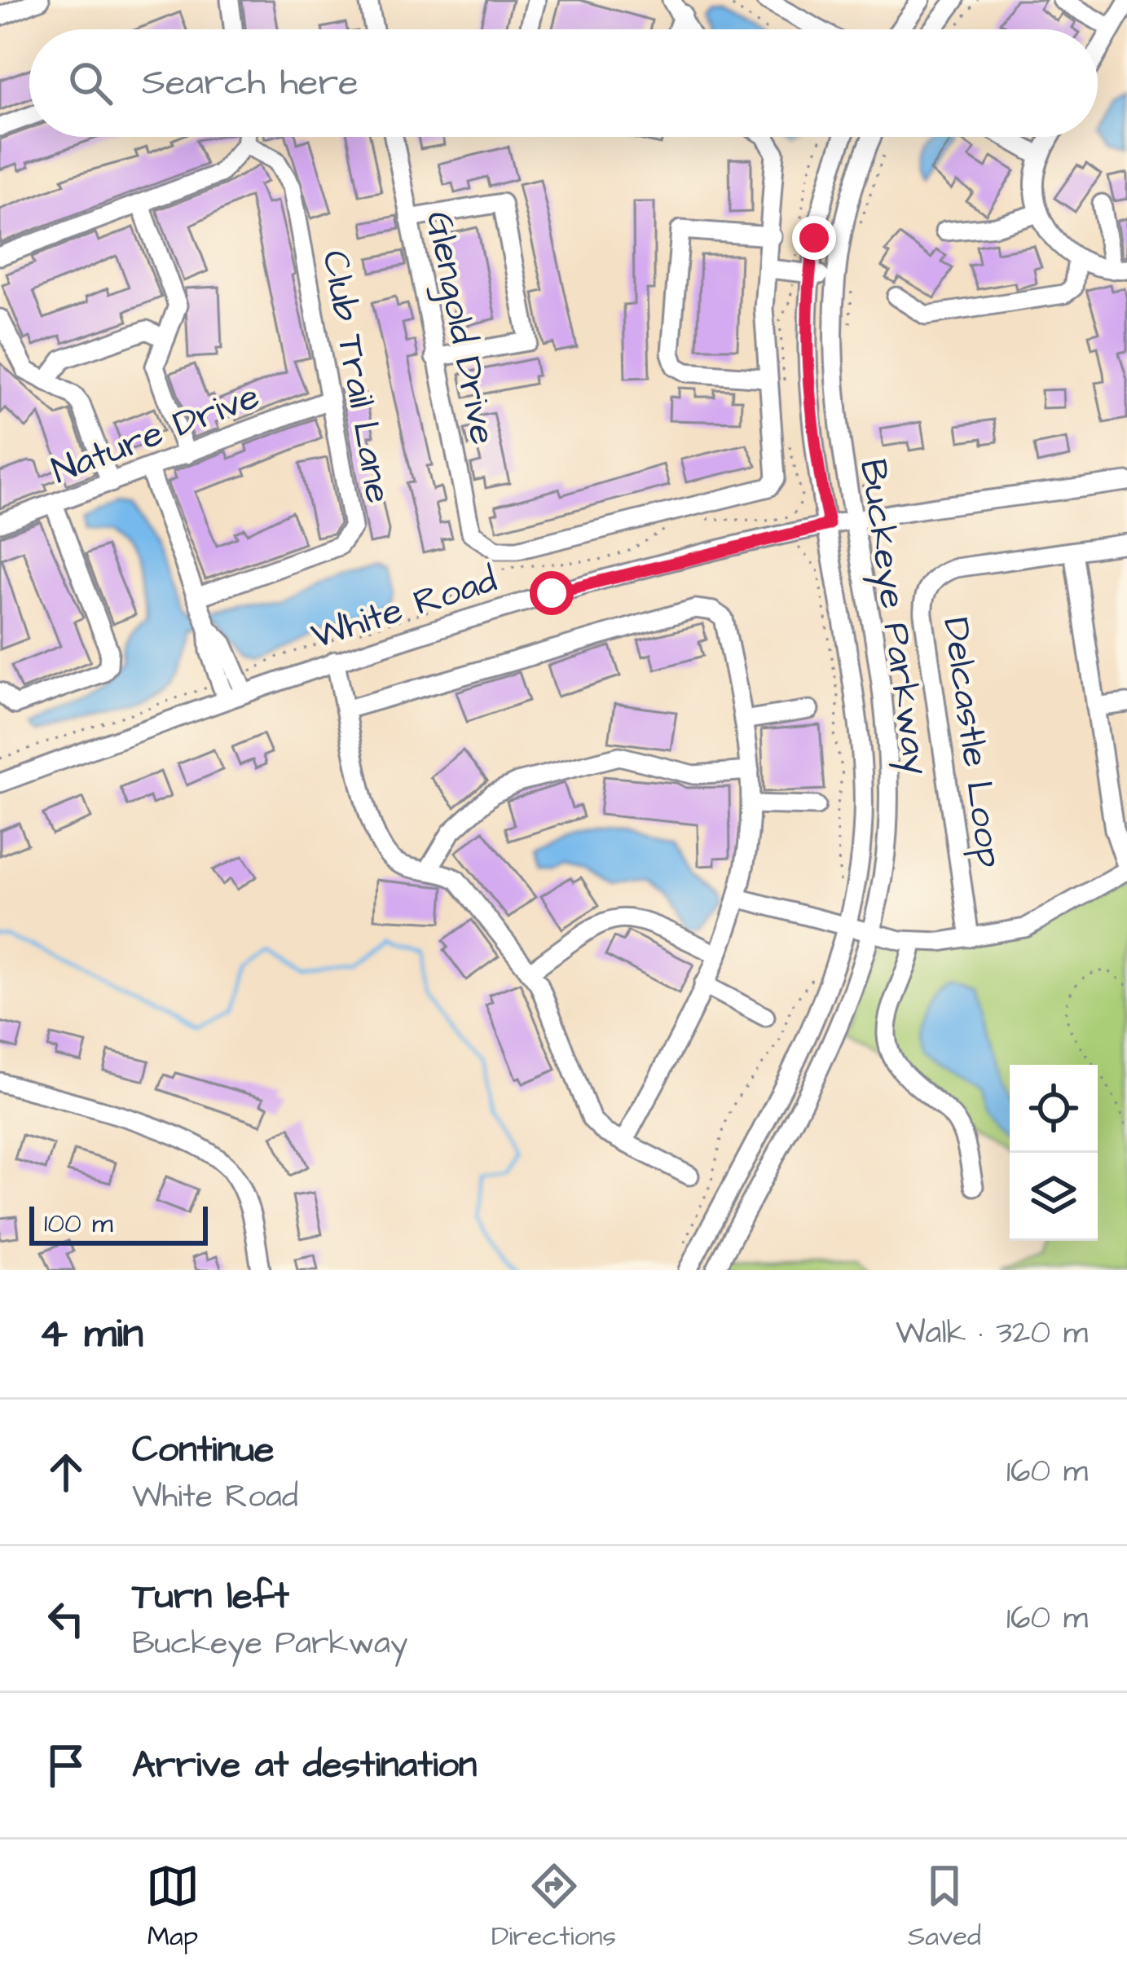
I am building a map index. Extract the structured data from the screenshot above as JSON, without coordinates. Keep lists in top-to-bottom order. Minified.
{"streets":{"street":["Glengold Drive","Club Trail Lane","Nature Drive","White Road","Buckeye Parkway","Delcastle Loop"]},"crossings":[["Club Trail Lane","Nature Drive"],["White Road","Buckeye Parkway"]],"scale_bar":"100 m","page":{"search":"Search here","scale":"100 m","heading":["4 min","Walk · 320 m"],"list":[["Continue","White Road","160 m"],["Turn left","Buckeye Parkway","160 m"],"Arrive at destination"],"nav":["Map","Directions","Saved"]}}
